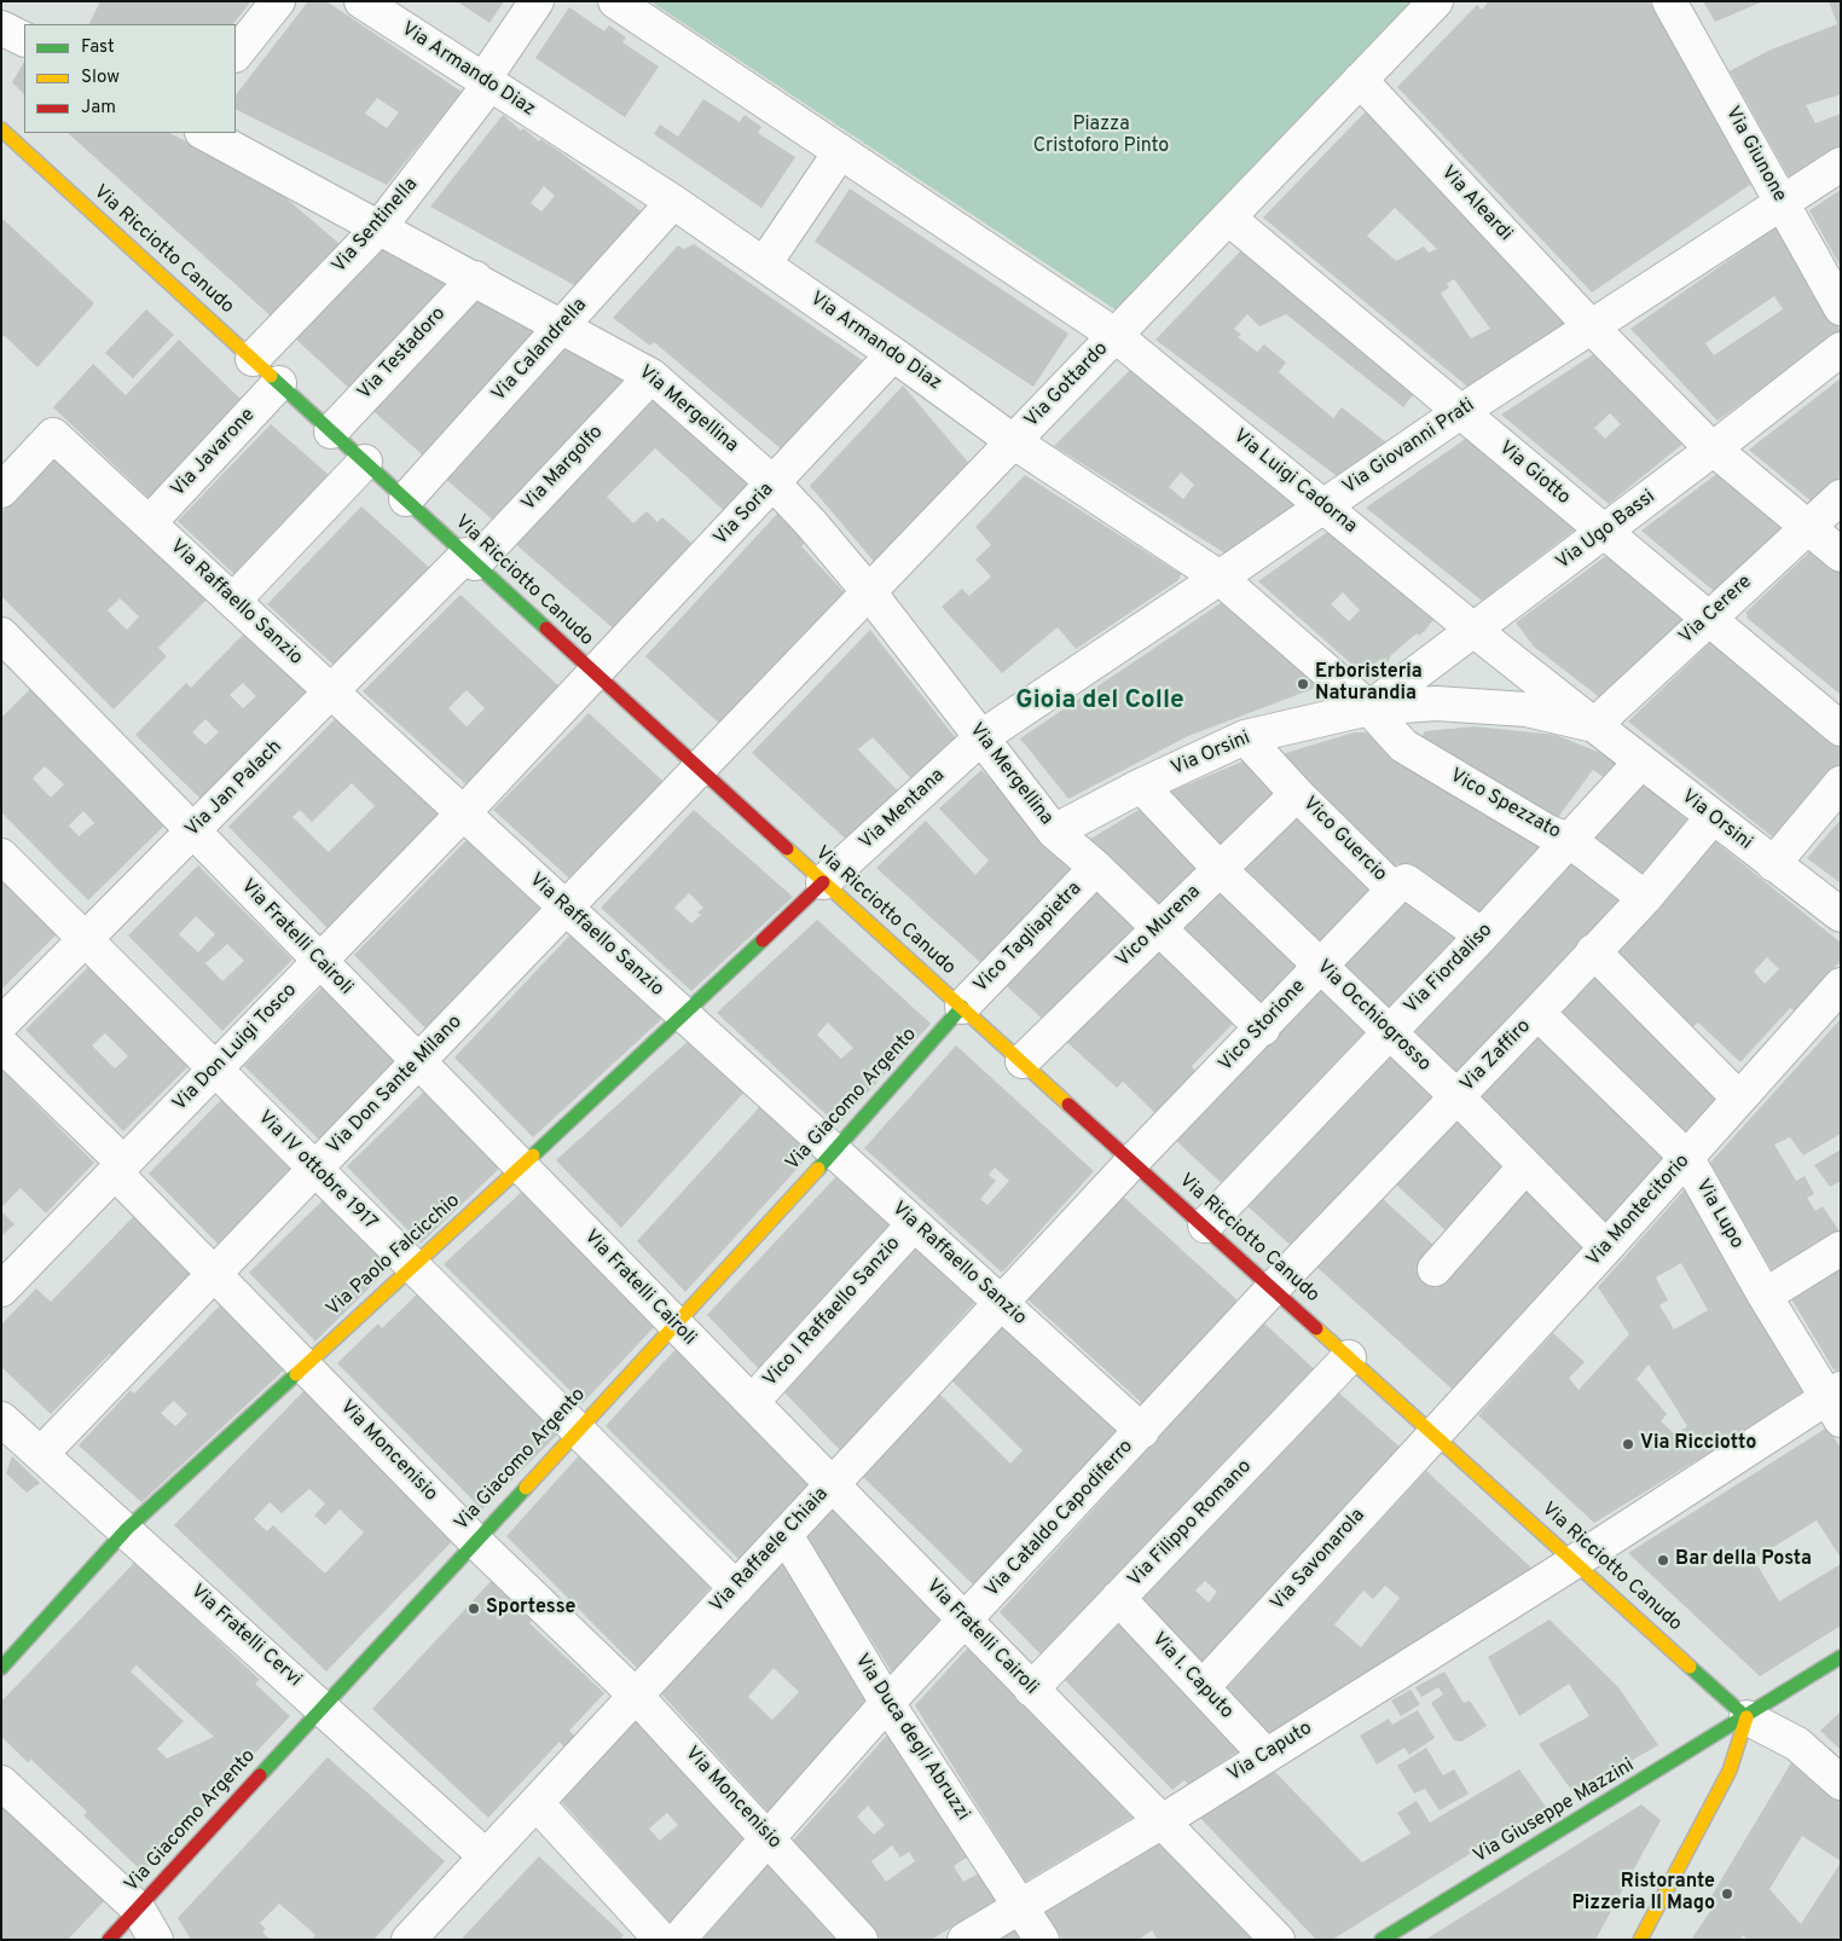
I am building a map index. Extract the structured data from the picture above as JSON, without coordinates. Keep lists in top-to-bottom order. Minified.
{"streets":{"main road":["Via Ricciotto Canudo","Via Giacomo Argento","Via Paolo Falcicchio","Via Giuseppe Mazzini"],"street":["Via Armando Diaz","Via Giunone","Via Aleardi","Via Sentinella","Via Calandrella","Via Testadoro","Via Gottardo","Via Mergellina","Via Giovanni Prati","Via Javarone","Via Margolfo","Via Giotto","Via Luigi Cadorna","Via Soria","Via Ugo Bassi","Via Raffaello Sanzio","Via Cerere","Via Orsini","Via Jan Palach","Vico Spezzato","Via Mentana","Vico Guercio","Vico Murena","Via Fratelli Cairoli","Vico Tagliapietra","Via Fiordaliso","Via Occhiogrosso","Vico Storione","Via Don Luigi Tosco","Via Zaffiro","Via Don Sante Milano","Via IV ottobre 1917","Via Montecitorio","Via Lupo","Vico I Raffaello Sanzio","Via Moncenisio","Via Cataldo Capodiferro","Via Filippo Romano","Via Raffaele Chiaia","Via Savonarola","Via Fratelli Cervi","Via I. Caputo","Via Duca degli Abruzzi","Via Caputo"]},"crossings":[["Via Armando Diaz","Via Sentinella"],["Via Armando Diaz","Via Calandrella"],["Via Armando Diaz","Via Gottardo"],["Via Armando Diaz","Via Giovanni Prati"],["Via Armando Diaz","Via Soria"],["Via Armando Diaz","Via Ugo Bassi"],["Via Armando Diaz","Via Orsini"],["Via Armando Diaz","Vico Spezzato"],["Via Giunone","Via Giovanni Prati"],["Via Aleardi","Via Gottardo"],["Via Aleardi","Via Giovanni Prati"],["Via Aleardi","Via Ugo Bassi"],["Via Aleardi","Via Cerere"],["Via Sentinella","Via Ricciotto Canudo"],["Via Sentinella","Via Mergellina"],["Via Ricciotto Canudo","Via Calandrella"],["Via Ricciotto Canudo","Via Testadoro"],["Via Ricciotto Canudo","Via Gottardo"],["Via Ricciotto Canudo","Via Javarone"],["Via Ricciotto Canudo","Via Margolfo"],["Via Ricciotto Canudo","Via Soria"],["Via Ricciotto Canudo","Via Jan Palach"],["Via Ricciotto Canudo","Via Mentana"],["Via Ricciotto Canudo","Vico Murena"],["Via Ricciotto Canudo","Vico Tagliapietra"],["Via Ricciotto Canudo","Via Fiordaliso"],["Via Ricciotto Canudo","Vico Storione"],["Via Ricciotto Canudo","Via Don Luigi Tosco"],["Via Ricciotto Canudo","Via Zaffiro"],["Via Ricciotto Canudo","Via Don Sante Milano"],["Via Ricciotto Canudo","Via Giacomo Argento"],["Via Ricciotto Canudo","Via Montecitorio"],["Via Ricciotto Canudo","Via Paolo Falcicchio"],["Via Ricciotto Canudo","Via Cataldo Capodiferro"],["Via Ricciotto Canudo","Via Filippo Romano"],["Via Ricciotto Canudo","Via Raffaele Chiaia"],["Via Ricciotto Canudo","Via Savonarola"],["Via Ricciotto Canudo","Via Caputo"],["Via Ricciotto Canudo","Via Giuseppe Mazzini"],["Via Calandrella","Via Mergellina"],["Via Testadoro","Via Mergellina"],["Via Gottardo","Via Mergellina"],["Via Gottardo","Via Giotto"],["Via Gottardo","Via Luigi Cadorna"],["Via Gottardo","Via Don Sante Milano"],["Via Mergellina","Via Giovanni Prati"],["Via Mergellina","Via Margolfo"],["Via Mergellina","Via Soria"],["Via Mergellina","Via Orsini"],["Via Mergellina","Via Mentana"],["Via Mergellina","Vico Murena"],["Via Mergellina","Vico Tagliapietra"],["Via Mergellina","Vico Storione"],["Via Giovanni Prati","Via Giotto"],["Via Giovanni Prati","Via Luigi Cadorna"],["Via Giovanni Prati","Via Mentana"],["Via Javarone","Via Raffaello Sanzio"],["Via Margolfo","Via Jan Palach"],["Via Giotto","Via Ugo Bassi"],["Via Giotto","Via Cerere"],["Via Luigi Cadorna","Via Ugo Bassi"],["Via Luigi Cadorna","Via Orsini"],["Via Soria","Via Don Luigi Tosco"],["Via Ugo Bassi","Via Orsini"],["Via Ugo Bassi","Vico Spezzato"],["Via Raffaello Sanzio","Via Jan Palach"],["Via Raffaello Sanzio","Via Don Luigi Tosco"],["Via Raffaello Sanzio","Via Don Sante Milano"],["Via Raffaello Sanzio","Via Giacomo Argento"],["Via Raffaello Sanzio","Via Paolo Falcicchio"],["Via Raffaello Sanzio","Vico I Raffaello Sanzio"],["Via Raffaello Sanzio","Via Cataldo Capodiferro"],["Via Raffaello Sanzio","Via Raffaele Chiaia"],["Via Cerere","Via Orsini"],["Via Orsini","Vico Spezzato"],["Via Orsini","Vico Guercio"],["Via Orsini","Via Fiordaliso"],["Via Orsini","Via Occhiogrosso"],["Via Orsini","Via Zaffiro"],["Via Jan Palach","Via Fratelli Cairoli"],["Via Jan Palach","Via IV ottobre 1917"],["Vico Spezzato","Via Fiordaliso"],["Vico Spezzato","Via Zaffiro"],["Via Mentana","Via Paolo Falcicchio"],["Vico Guercio","Vico Murena"],["Vico Guercio","Via Fiordaliso"],["Vico Guercio","Vico Storione"],["Vico Murena","Via Occhiogrosso"],["Via Fratelli Cairoli","Via Don Luigi Tosco"],["Via Fratelli Cairoli","Via Don Sante Milano"],["Via Fratelli Cairoli","Via Giacomo Argento"],["Via Fratelli Cairoli","Via Paolo Falcicchio"],["Via Fratelli Cairoli","Vico I Raffaello Sanzio"],["Via Fratelli Cairoli","Via Cataldo Capodiferro"],["Via Fratelli Cairoli","Via Filippo Romano"],["Via Fratelli Cairoli","Via Raffaele Chiaia"],["Via Fratelli Cairoli","Via Caputo"],["Vico Tagliapietra","Via Giacomo Argento"],["Via Fiordaliso","Via Occhiogrosso"],["Via Occhiogrosso","Vico Storione"],["Via Occhiogrosso","Via Zaffiro"],["Via Occhiogrosso","Via Montecitorio"],["Vico Storione","Via Raffaele Chiaia"],["Via Don Luigi Tosco","Via IV ottobre 1917"],["Via Don Luigi Tosco","Via Moncenisio"],["Via Zaffiro","Via Lupo"],["Via Zaffiro","Via Cataldo Capodiferro"],["Via Don Sante Milano","Via IV ottobre 1917"],["Via Don Sante Milano","Via Moncenisio"],["Via Don Sante Milano","Via Fratelli Cervi"],["Via Giacomo Argento","Via IV ottobre 1917"],["Via Giacomo Argento","Via Moncenisio"],["Via Giacomo Argento","Via Fratelli Cervi"],["Via IV ottobre 1917","Via Paolo Falcicchio"],["Via IV ottobre 1917","Via Raffaele Chiaia"],["Via Montecitorio","Via Lupo"],["Via Montecitorio","Via Savonarola"],["Via Lupo","Via Caputo"],["Via Paolo Falcicchio","Via Moncenisio"],["Via Paolo Falcicchio","Via Fratelli Cervi"],["Via Moncenisio","Via Cataldo Capodiferro"],["Via Moncenisio","Via Raffaele Chiaia"],["Via Cataldo Capodiferro","Via Duca degli Abruzzi"],["Via Filippo Romano","Via I. Caputo"],["Via Raffaele Chiaia","Via Fratelli Cervi"],["Via Raffaele Chiaia","Via Duca degli Abruzzi"],["Via Savonarola","Via I. Caputo"],["Via I. Caputo","Via Caputo"],["Via Duca degli Abruzzi","Via Caputo"]],"districts":["Gioia del Colle"],"parks":["Piazza Cristoforo Pinto"],"places":["Erboristeria Naturandia","Via Ricciotto","Bar della Posta","Sportesse","Ristorante Pizzeria Il Mago"],"legend":["Fast","Slow","Jam"]}
